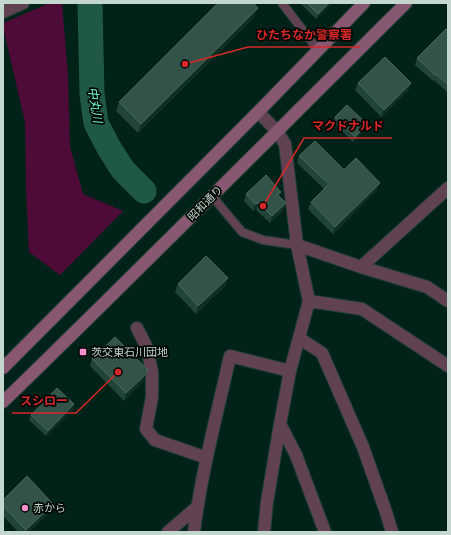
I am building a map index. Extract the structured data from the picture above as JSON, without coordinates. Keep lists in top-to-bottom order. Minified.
{"streets":{"street":["昭和通り"]},"water":["中丸川"],"places":{"other":["ひたちなか警察署","マクドナルド","スシロー","赤から"],"transit":["茨交東石川団地"]}}
